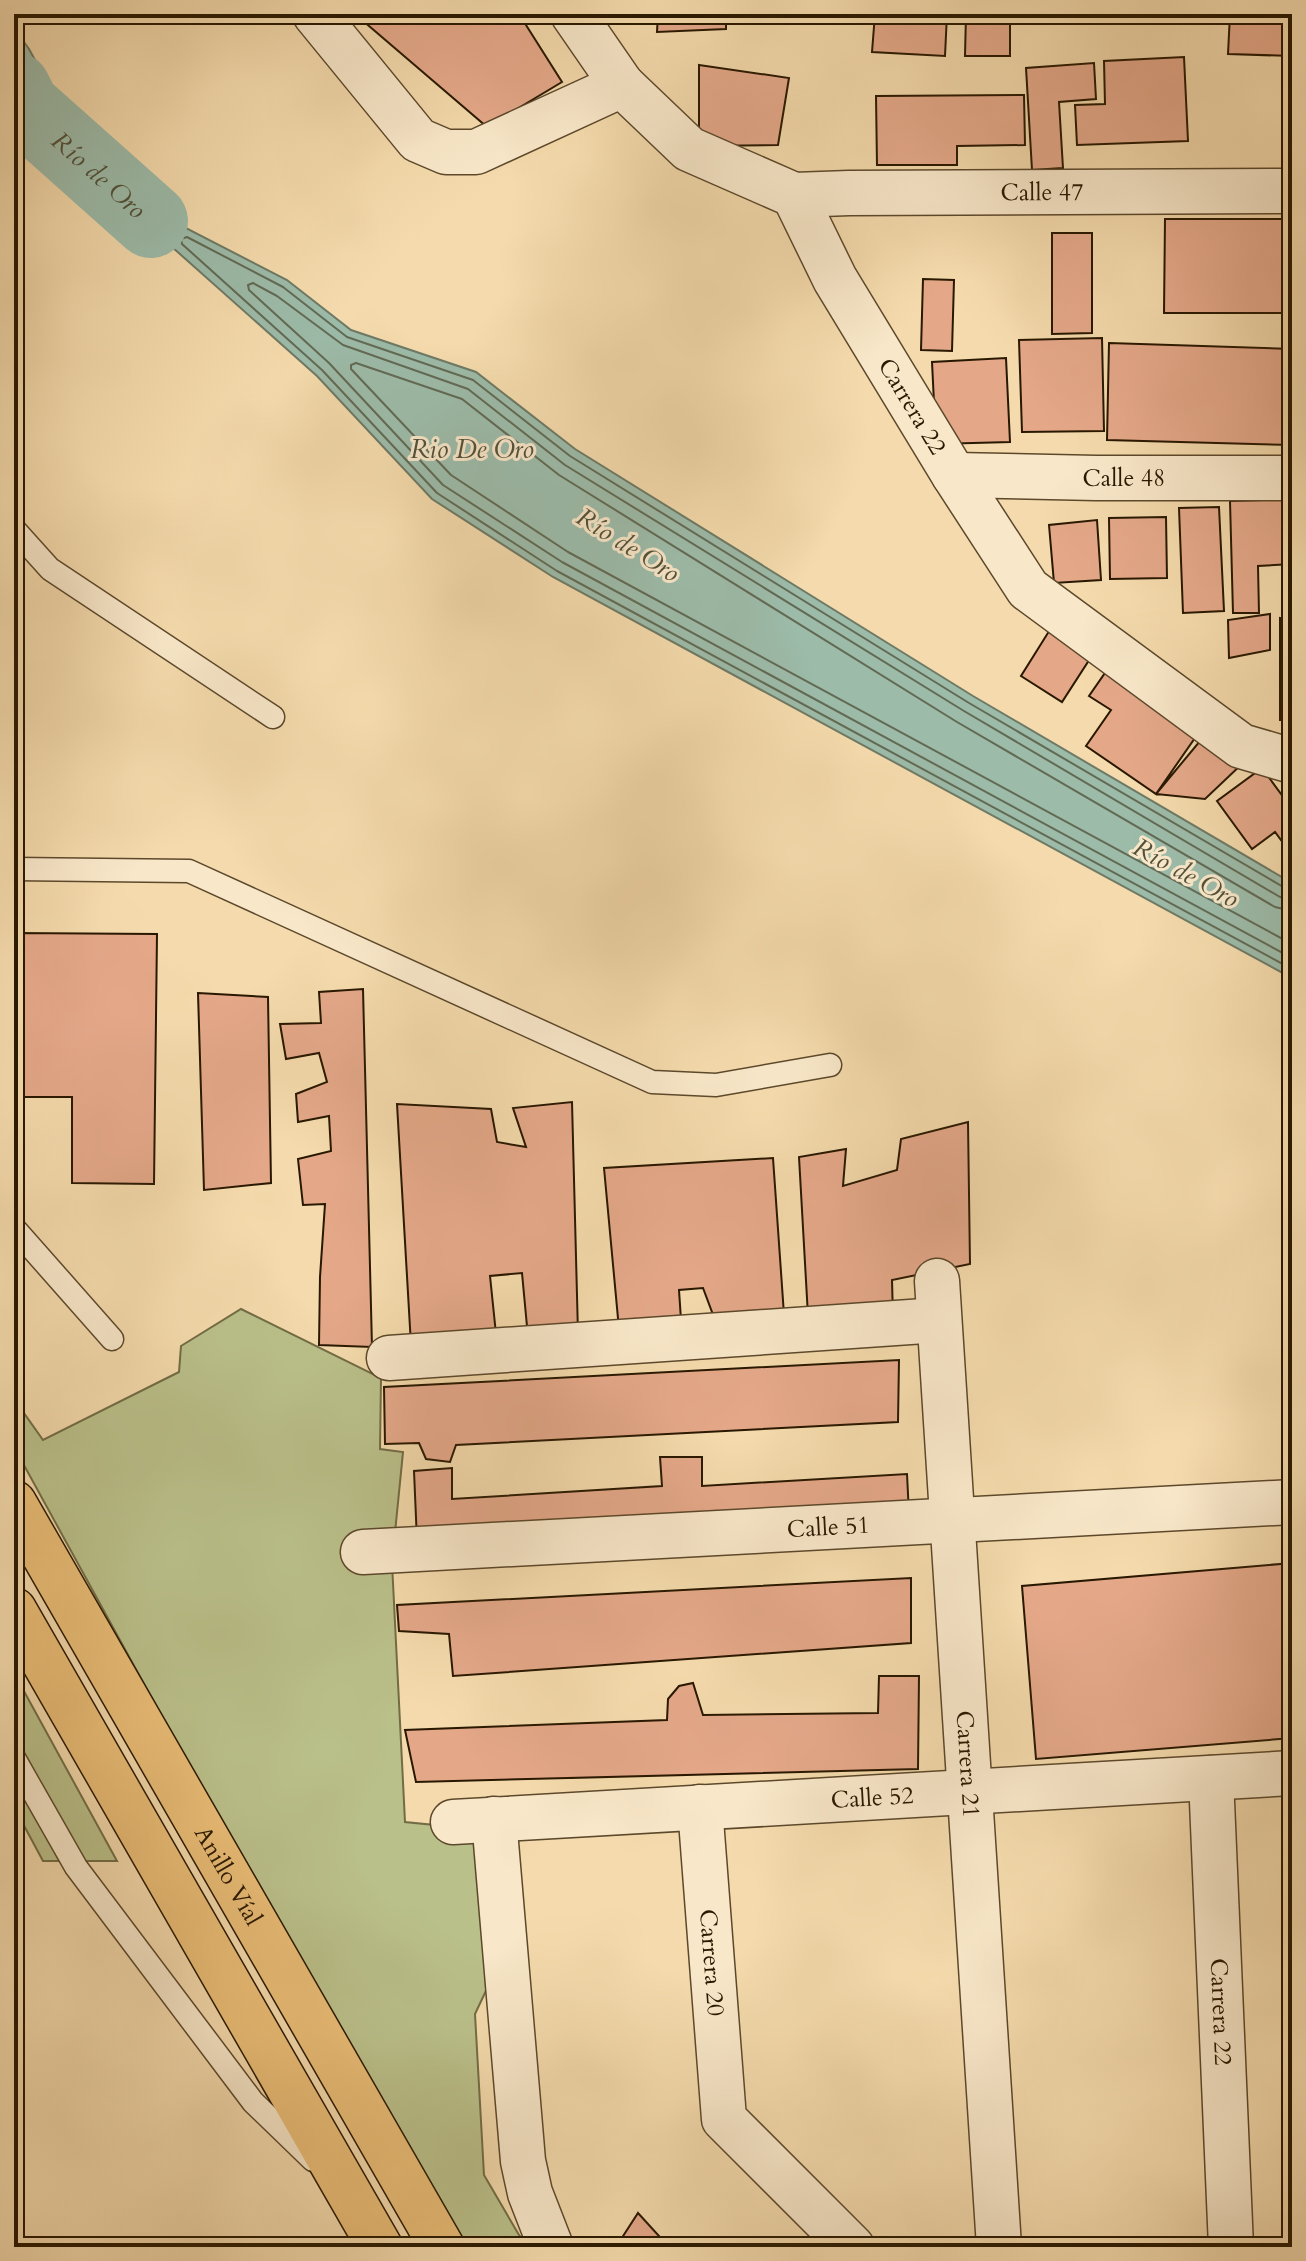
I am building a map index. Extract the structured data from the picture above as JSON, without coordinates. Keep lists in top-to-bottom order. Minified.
{"streets":{"highway":["Anillo Víal"],"street":["Calle 47","Carrera 22","Calle 48","Calle 51","Carrera 21","Calle 52","Carrera 20"]},"crossings":[["Calle 47","Carrera 22"],["Carrera 22","Calle 48"],["Carrera 22","Calle 52"],["Calle 51","Carrera 21"],["Carrera 21","Calle 52"],["Calle 52","Carrera 20"]],"water":["Río de Oro","Rio De Oro"]}
